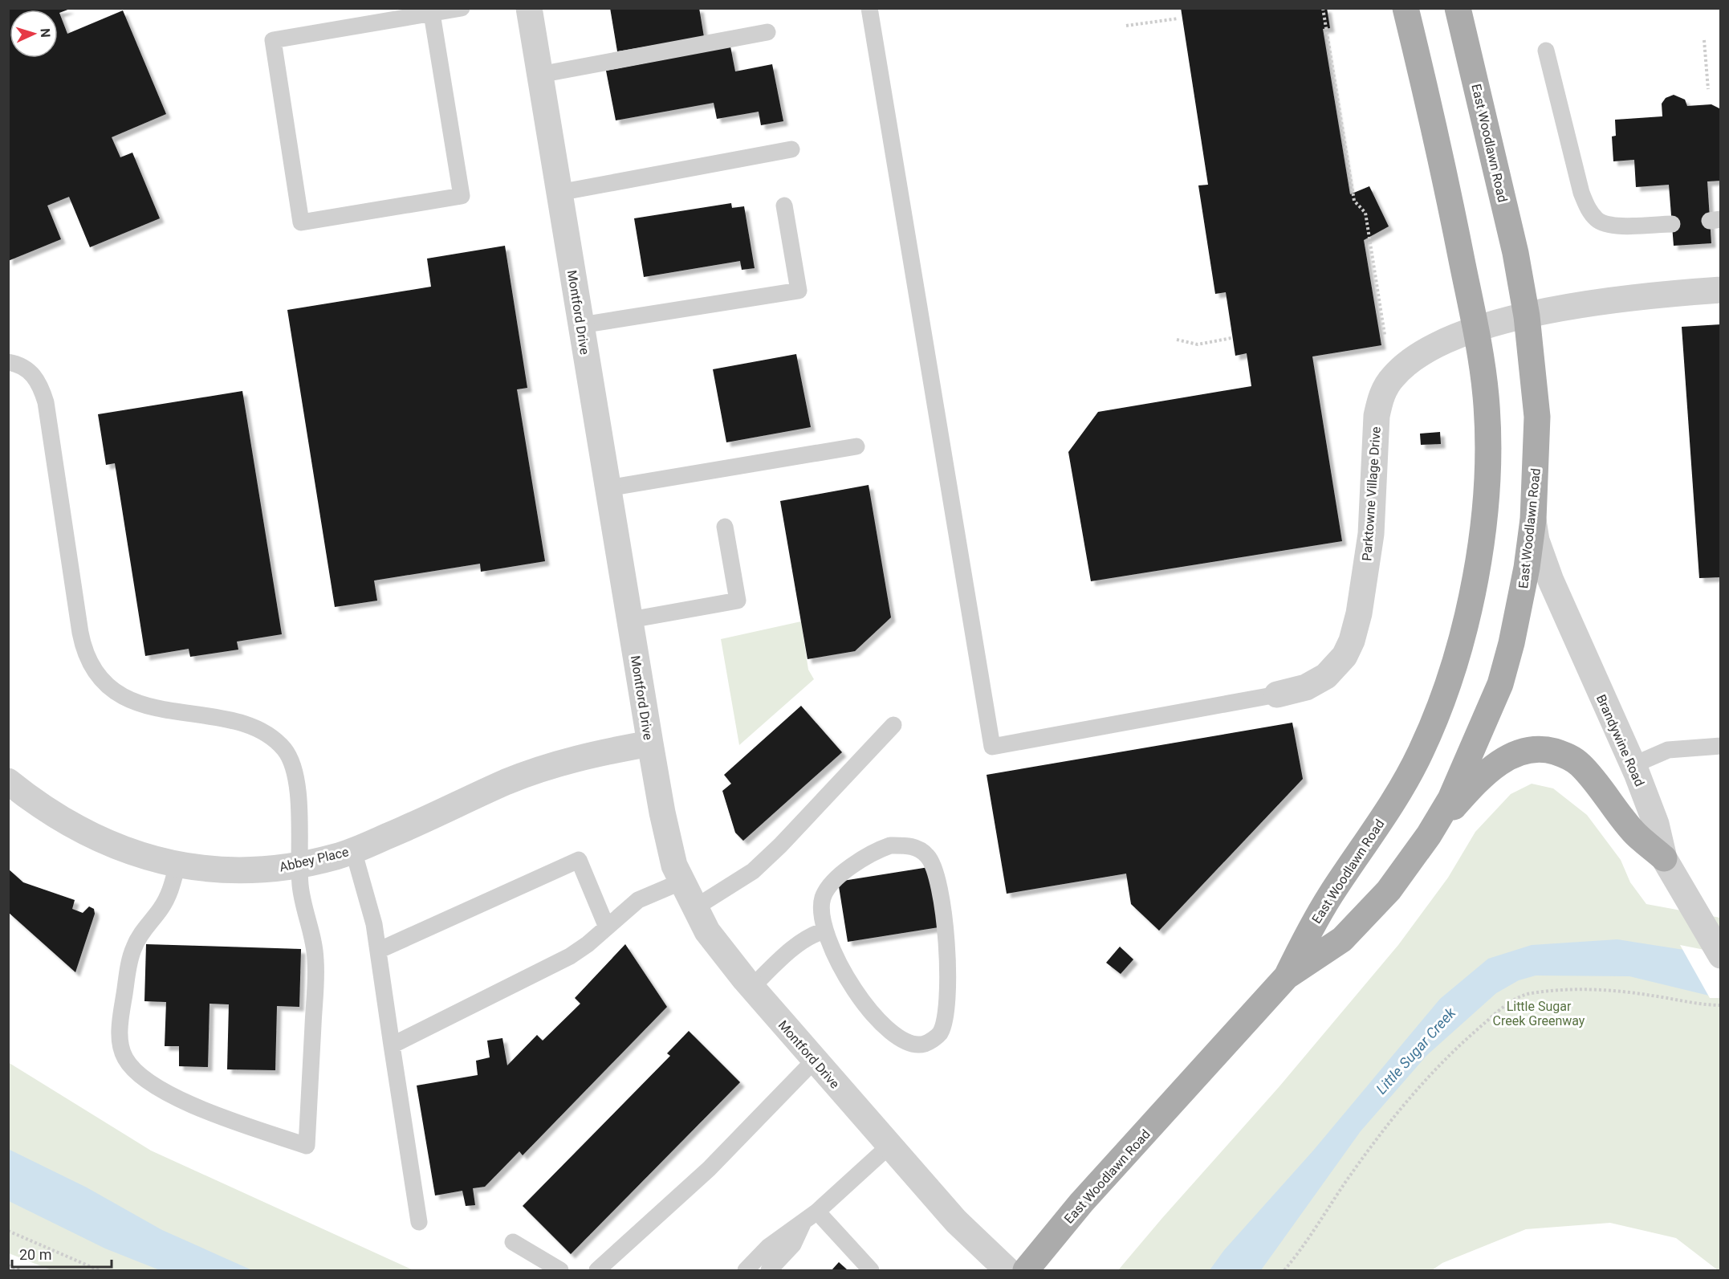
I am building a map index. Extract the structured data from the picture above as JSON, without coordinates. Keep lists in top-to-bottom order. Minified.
{"streets":{"main road":["East Woodlawn Road"],"street":["Montford Drive","Parktowne Village Drive","Brandywine Road","Abbey Place"]},"crossings":[["East Woodlawn Road","Parktowne Village Drive"],["East Woodlawn Road","Brandywine Road"],["Montford Drive","Abbey Place"]],"water":["Little Sugar Creek"],"parks":["Little Sugar Creek Greenway"],"scale_bar":"20 m","north":"right"}
